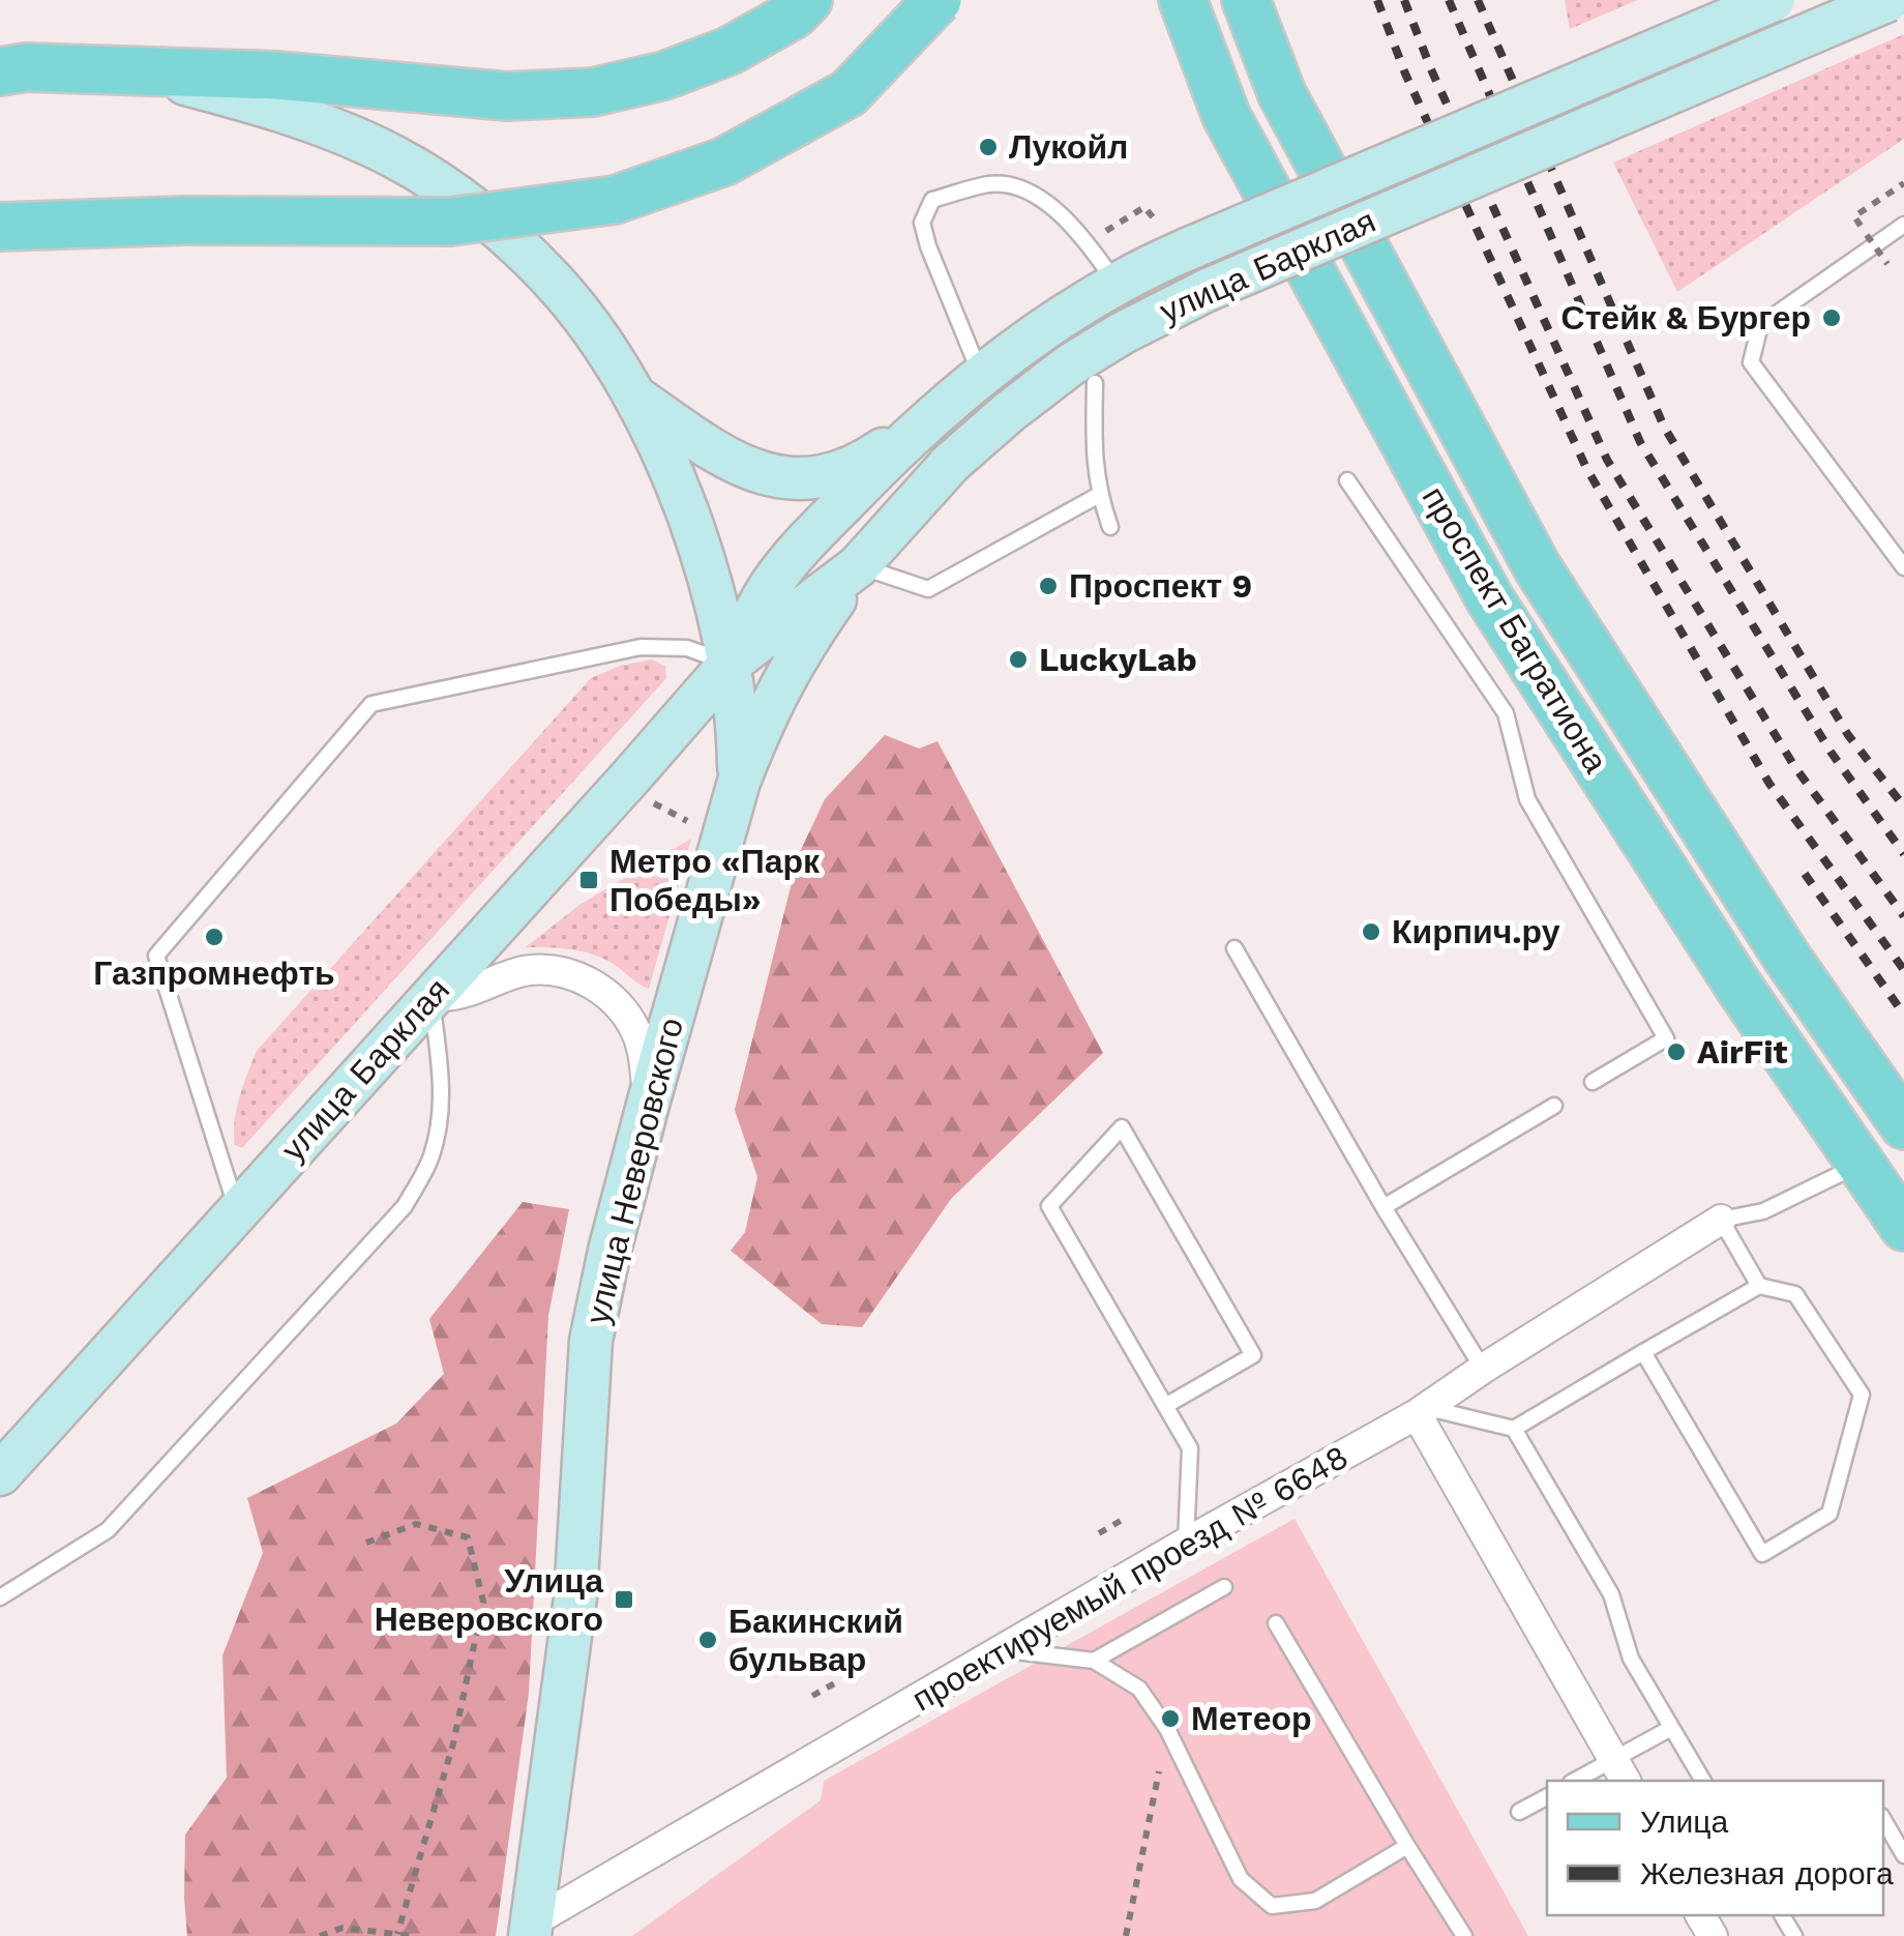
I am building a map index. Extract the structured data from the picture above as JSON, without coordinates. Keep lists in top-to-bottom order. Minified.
{"streets":{"main road":["улица Барклая","проспект Багратиона","улица Неверовского"],"street":["проектируемый проезд № 6648"]},"crossings":[["улица Барклая","улица Неверовского"],["улица Неверовского","проектируемый проезд № 6648"]],"places":{"other":["Лукойл","Стейк & Бургер","Проспект 9","LuckyLab","Кирпич.ру","Газпромнефть","AirFit","Бакинский бульвар","Метеор"],"transit":["Метро «Парк Победы»","Улица Неверовского"]},"legend":["Улица","Железная дорога"]}
